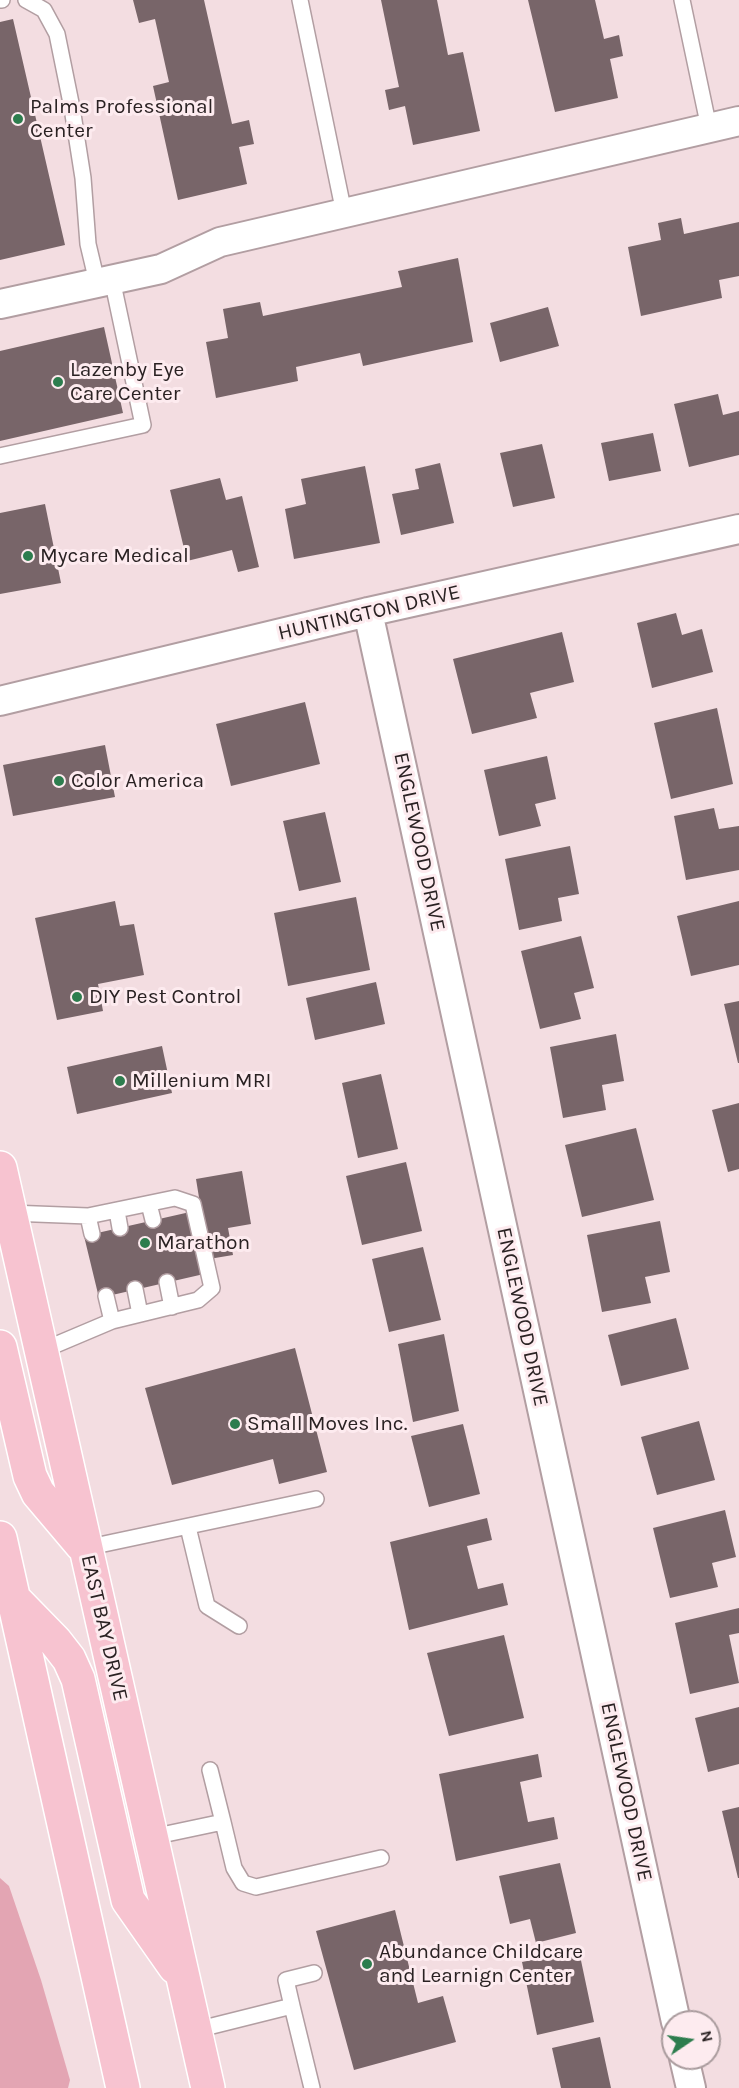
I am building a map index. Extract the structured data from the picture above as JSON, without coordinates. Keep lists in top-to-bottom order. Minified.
{"streets":{"main road":["EAST BAY DRIVE"],"street":["HUNTINGTON DRIVE","ENGLEWOOD DRIVE"]},"crossings":[["HUNTINGTON DRIVE","ENGLEWOOD DRIVE"]],"places":["Palms Professional Center","Lazenby Eye Care Center","Mycare Medical","Color America","DIY Pest Control","Millenium MRI","Marathon","Small Moves Inc.","Abundance Childcare and Learnign Center"],"north":"right"}
